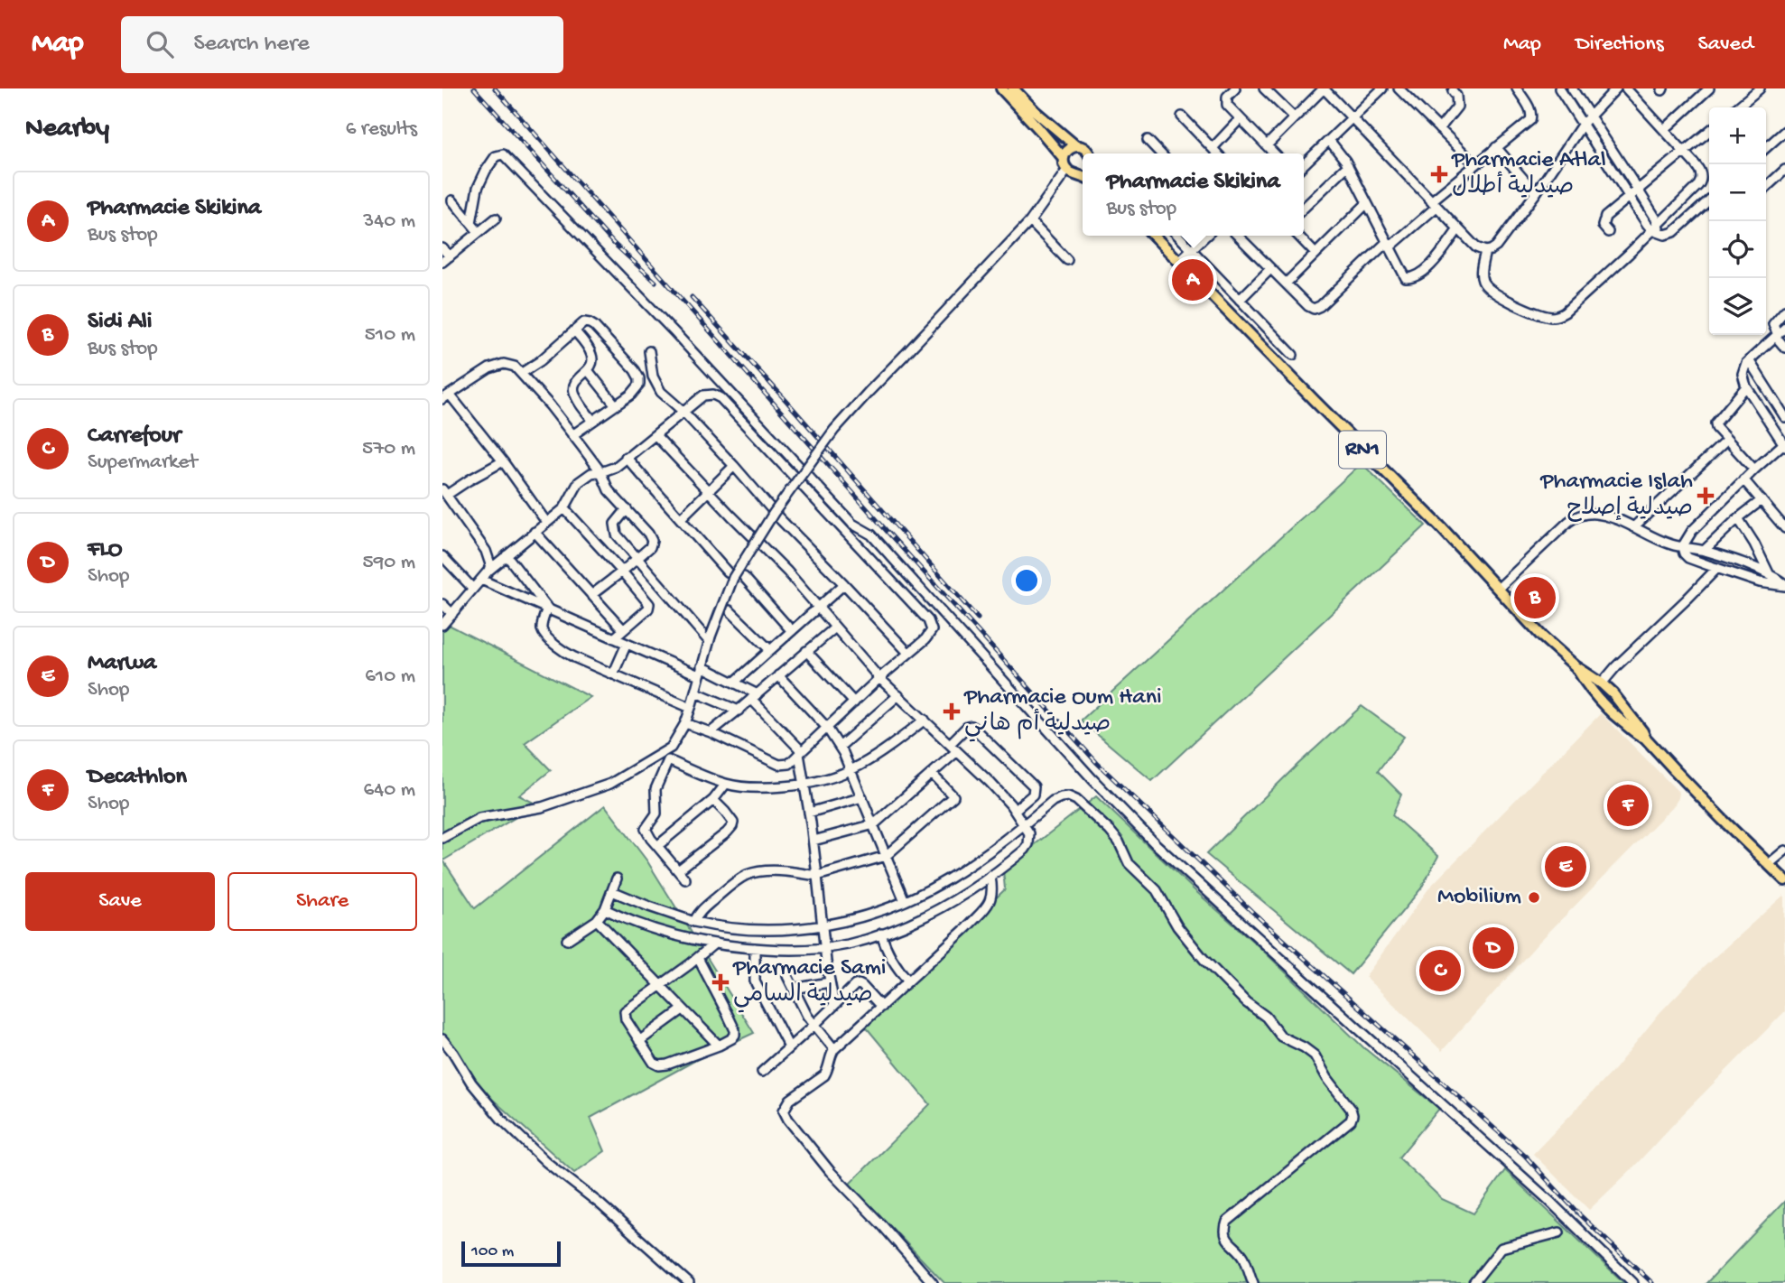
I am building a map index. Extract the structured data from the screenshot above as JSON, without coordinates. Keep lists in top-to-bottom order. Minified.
{"streets":{"main road":["RN1"]},"places":{"health":["Pharmacie Atlal صيدلية أطلال","Pharmacie Islah صيدلية إصلاح","Pharmacie Oum Hani صيدلية أم هاني","Pharmacie Sami صيدلية السامي"],"other":["Mobilium"]},"scale_bar":"100 m","page":{"header":"Map","search":"Search here","nav":["Map","Directions","Saved"],"heading":["Nearby","6 results"],"map_buttons":["+","−"],"popup":["Pharmacie Skikina","Bus stop"],"list":[{"mark":"A","name":"Pharmacie Skikina","note":"Bus stop","value":"340 m"},{"mark":"B","name":"Sidi Ali","note":"Bus stop","value":"510 m"},{"mark":"C","name":"Carrefour","note":"Supermarket","value":"570 m"},{"mark":"D","name":"FLO","note":"Shop","value":"590 m"},{"mark":"E","name":"Marwa","note":"Shop","value":"610 m"},{"mark":"F","name":"Decathlon","note":"Shop","value":"640 m"}],"pins":["A","B","F","E","D","C"],"buttons":["Save","Share"],"scale":"100 m"}}
